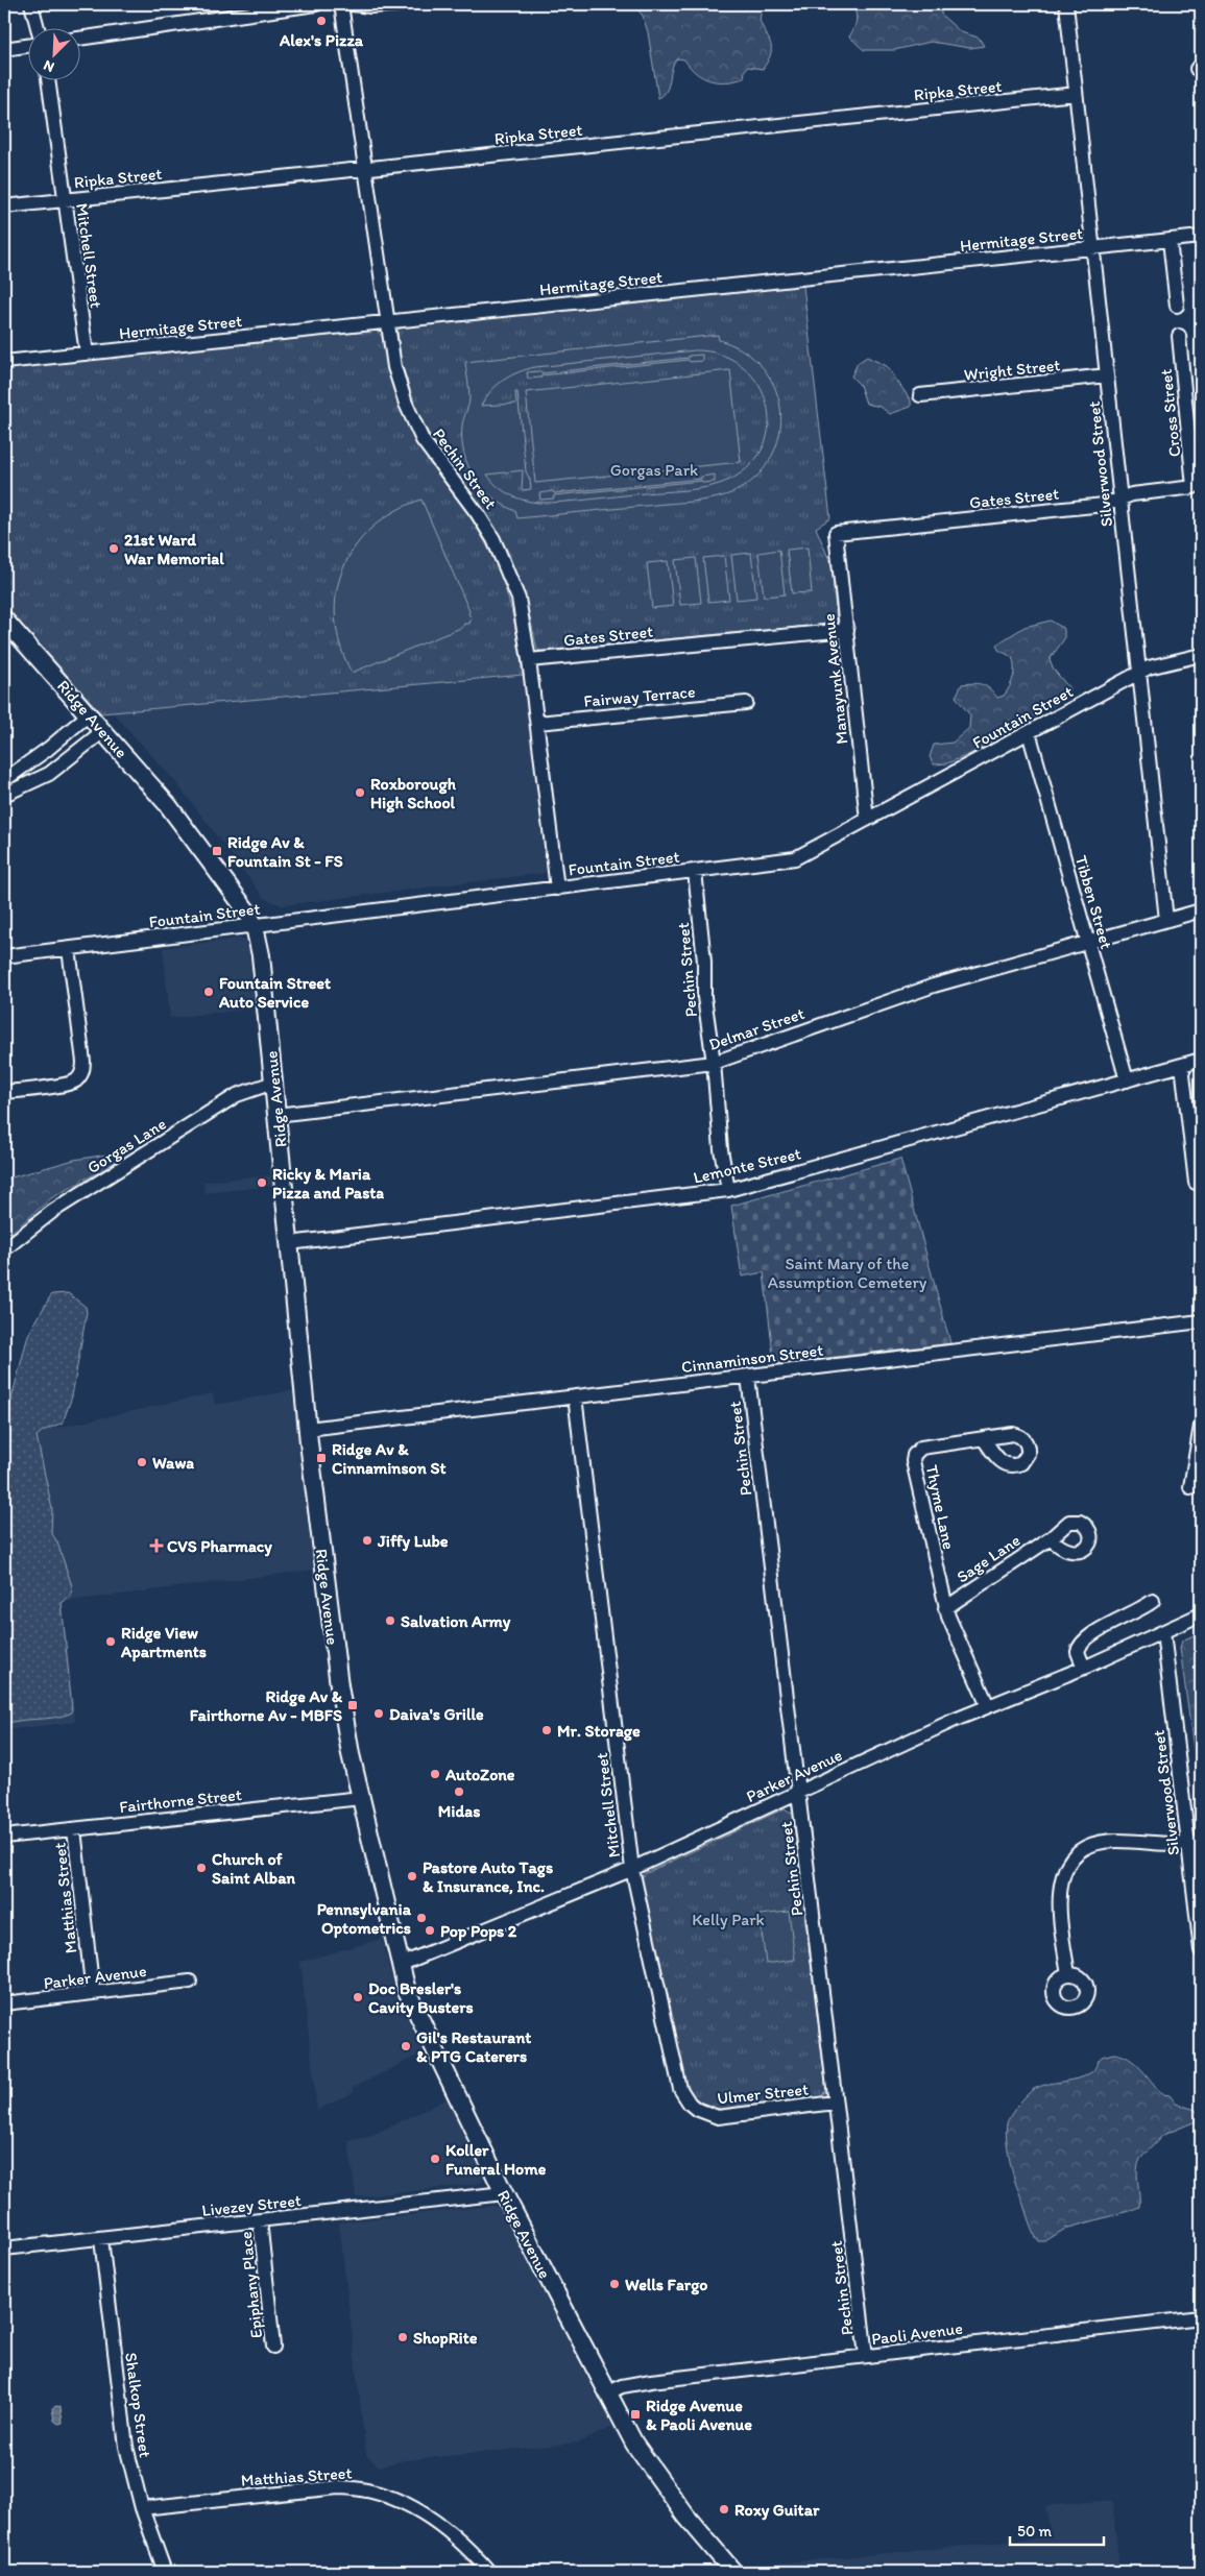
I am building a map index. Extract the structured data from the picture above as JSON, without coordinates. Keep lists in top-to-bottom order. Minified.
{"streets":{"main road":["Ridge Avenue"],"street":["Ripka Street","Hermitage Street","Mitchell Street","Wright Street","Cross Street","Silverwood Street","Pechin Street","Gates Street","Manayunk Avenue","Fairway Terrace","Fountain Street","Tibben Street","Delmar Street","Gorgas Lane","Lemonte Street","Cinnaminson Street","Thyme Lane","Sage Lane","Parker Avenue","Fairthorne Street","Matthias Street","Ulmer Street","Livezey Street","Epiphany Place","Paoli Avenue","Shalkop Street"]},"crossings":[["Ripka Street","Mitchell Street"],["Ripka Street","Silverwood Street"],["Ripka Street","Pechin Street"],["Hermitage Street","Mitchell Street"],["Hermitage Street","Silverwood Street"],["Hermitage Street","Pechin Street"],["Mitchell Street","Cinnaminson Street"],["Mitchell Street","Parker Avenue"],["Mitchell Street","Ulmer Street"],["Wright Street","Silverwood Street"],["Cross Street","Gates Street"],["Silverwood Street","Gates Street"],["Silverwood Street","Fountain Street"],["Silverwood Street","Delmar Street"],["Silverwood Street","Parker Avenue"],["Pechin Street","Gates Street"],["Pechin Street","Fairway Terrace"],["Pechin Street","Fountain Street"],["Pechin Street","Delmar Street"],["Pechin Street","Lemonte Street"],["Pechin Street","Cinnaminson Street"],["Pechin Street","Parker Avenue"],["Pechin Street","Ulmer Street"],["Pechin Street","Paoli Avenue"],["Gates Street","Manayunk Avenue"],["Manayunk Avenue","Fountain Street"],["Fountain Street","Ridge Avenue"],["Fountain Street","Tibben Street"],["Ridge Avenue","Delmar Street"],["Ridge Avenue","Gorgas Lane"],["Ridge Avenue","Lemonte Street"],["Ridge Avenue","Cinnaminson Street"],["Ridge Avenue","Parker Avenue"],["Ridge Avenue","Fairthorne Street"],["Ridge Avenue","Livezey Street"],["Ridge Avenue","Paoli Avenue"],["Tibben Street","Delmar Street"],["Tibben Street","Lemonte Street"],["Thyme Lane","Sage Lane"],["Parker Avenue","Matthias Street"],["Fairthorne Street","Matthias Street"],["Matthias Street","Shalkop Street"],["Livezey Street","Epiphany Place"],["Livezey Street","Shalkop Street"]],"parks":["Gorgas Park","Saint Mary of the Assumption Cemetery","Kelly Park"],"places":{"other":["Alex's Pizza","21st Ward War Memorial","Roxborough High School","Fountain Street Auto Service","Ricky & Maria Pizza and Pasta","Wawa","Jiffy Lube","Salvation Army","Ridge View Apartments","Daiva's Grille","Mr. Storage","AutoZone","Midas","Church of Saint Alban","Pastore Auto Tags & Insurance, Inc.","Pennsylvania Optometrics","Pop Pops 2","Doc Bresler's Cavity Busters","Gil's Restaurant & PTG Caterers","Koller Funeral Home","Wells Fargo","ShopRite","Roxy Guitar"],"transit":["Ridge Av & Fountain St - FS","Ridge Av & Cinnaminson St","Ridge Av & Fairthorne Av - MBFS","Ridge Avenue & Paoli Avenue"],"health":["CVS Pharmacy"]},"scale_bar":"50 m","north":"bottom left"}
